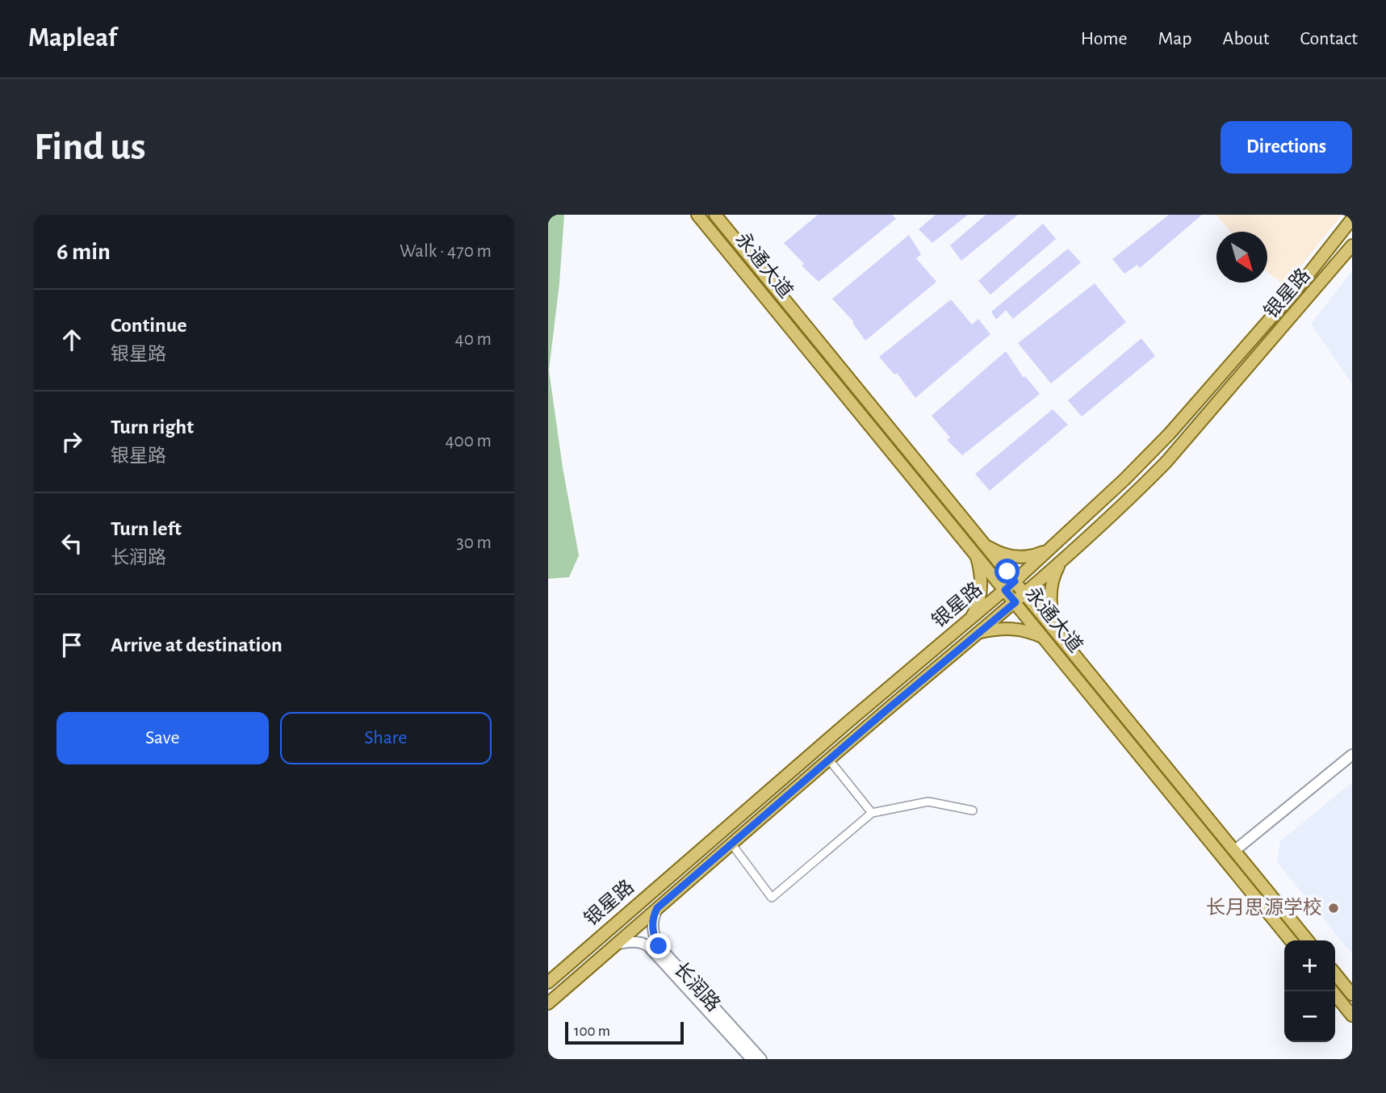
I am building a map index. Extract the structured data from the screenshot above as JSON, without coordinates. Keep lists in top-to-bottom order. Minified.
{"streets":{"main road":["永通大道","银星路","长润路"]},"crossings":[["永通大道","银星路"],["银星路","长润路"]],"places":["长月思源学校"],"scale_bar":"100 m","north":"bottom right","page":{"header":"Mapleaf","nav":["Home","Map","About","Contact"],"buttons":["Directions",["Save","Share"]],"title":"Find us","heading":["6 min","Walk · 470 m"],"list":[["Continue","银星路","40 m"],["Turn right","银星路","400 m"],["Turn left","长润路","30 m"],"Arrive at destination"],"map_buttons":["+","−"],"scale":"100 m"}}
